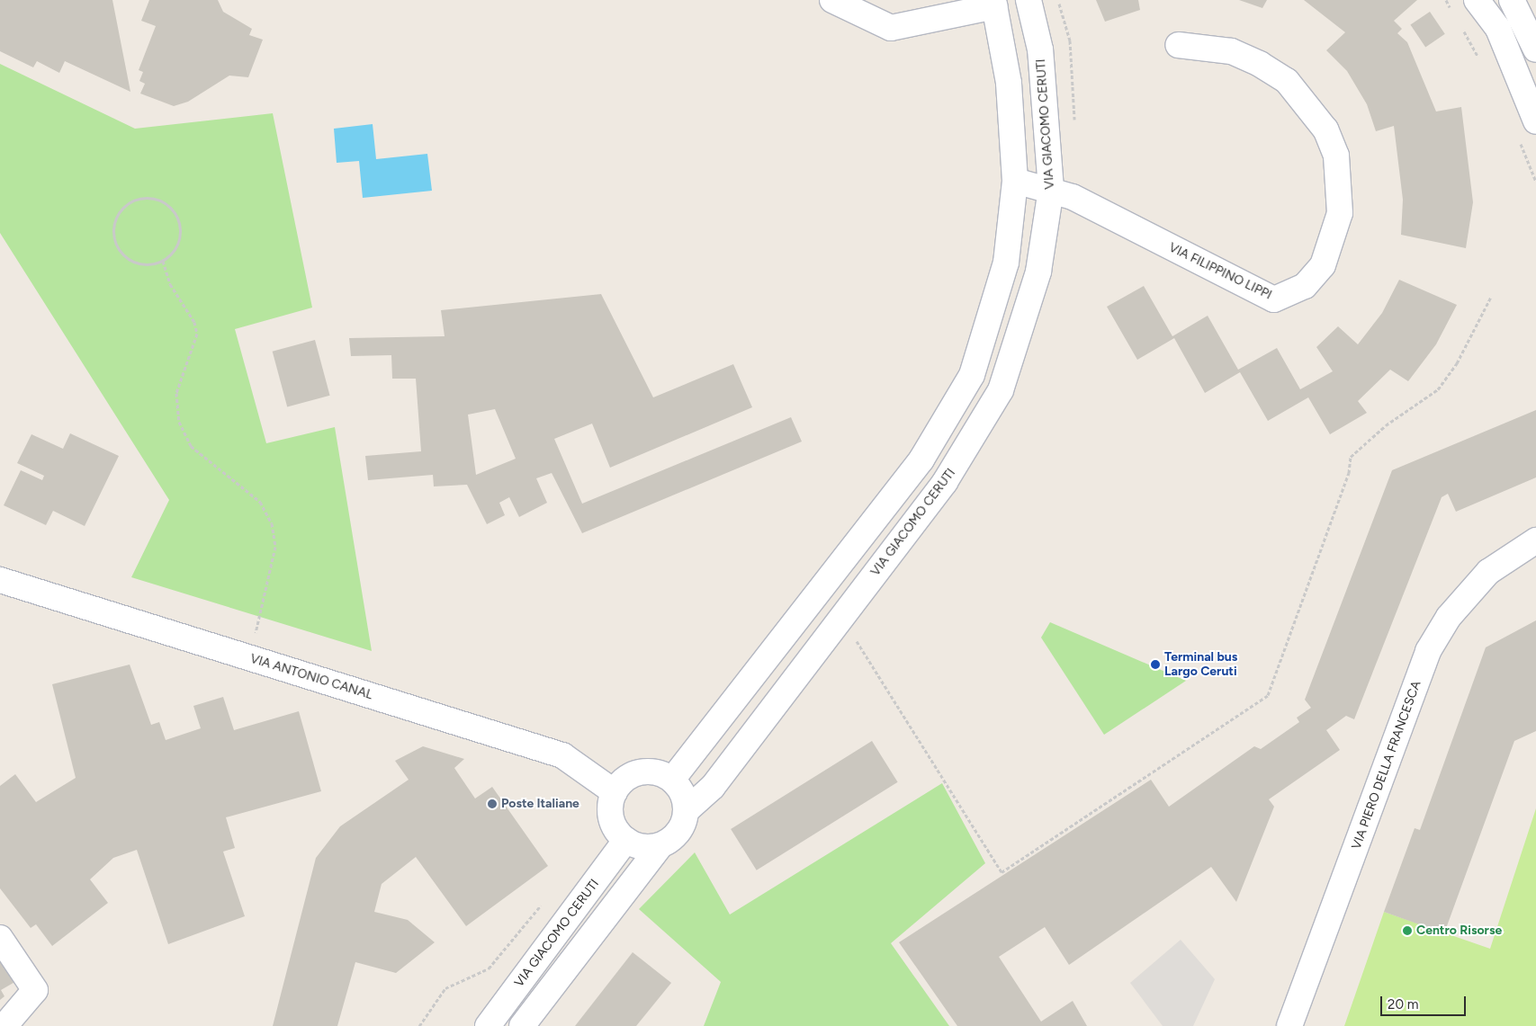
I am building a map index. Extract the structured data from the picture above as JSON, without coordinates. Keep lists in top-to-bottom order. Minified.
{"streets":{"street":["VIA GIACOMO CERUTI","VIA FILIPPINO LIPPI","VIA ANTONIO CANAL","VIA PIERO DELLA FRANCESCA"]},"crossings":[["VIA GIACOMO CERUTI","VIA FILIPPINO LIPPI"],["VIA GIACOMO CERUTI","VIA ANTONIO CANAL"]],"places":["Terminal bus Largo Ceruti","Poste Italiane","Centro Risorse"],"scale_bar":"20 m"}
